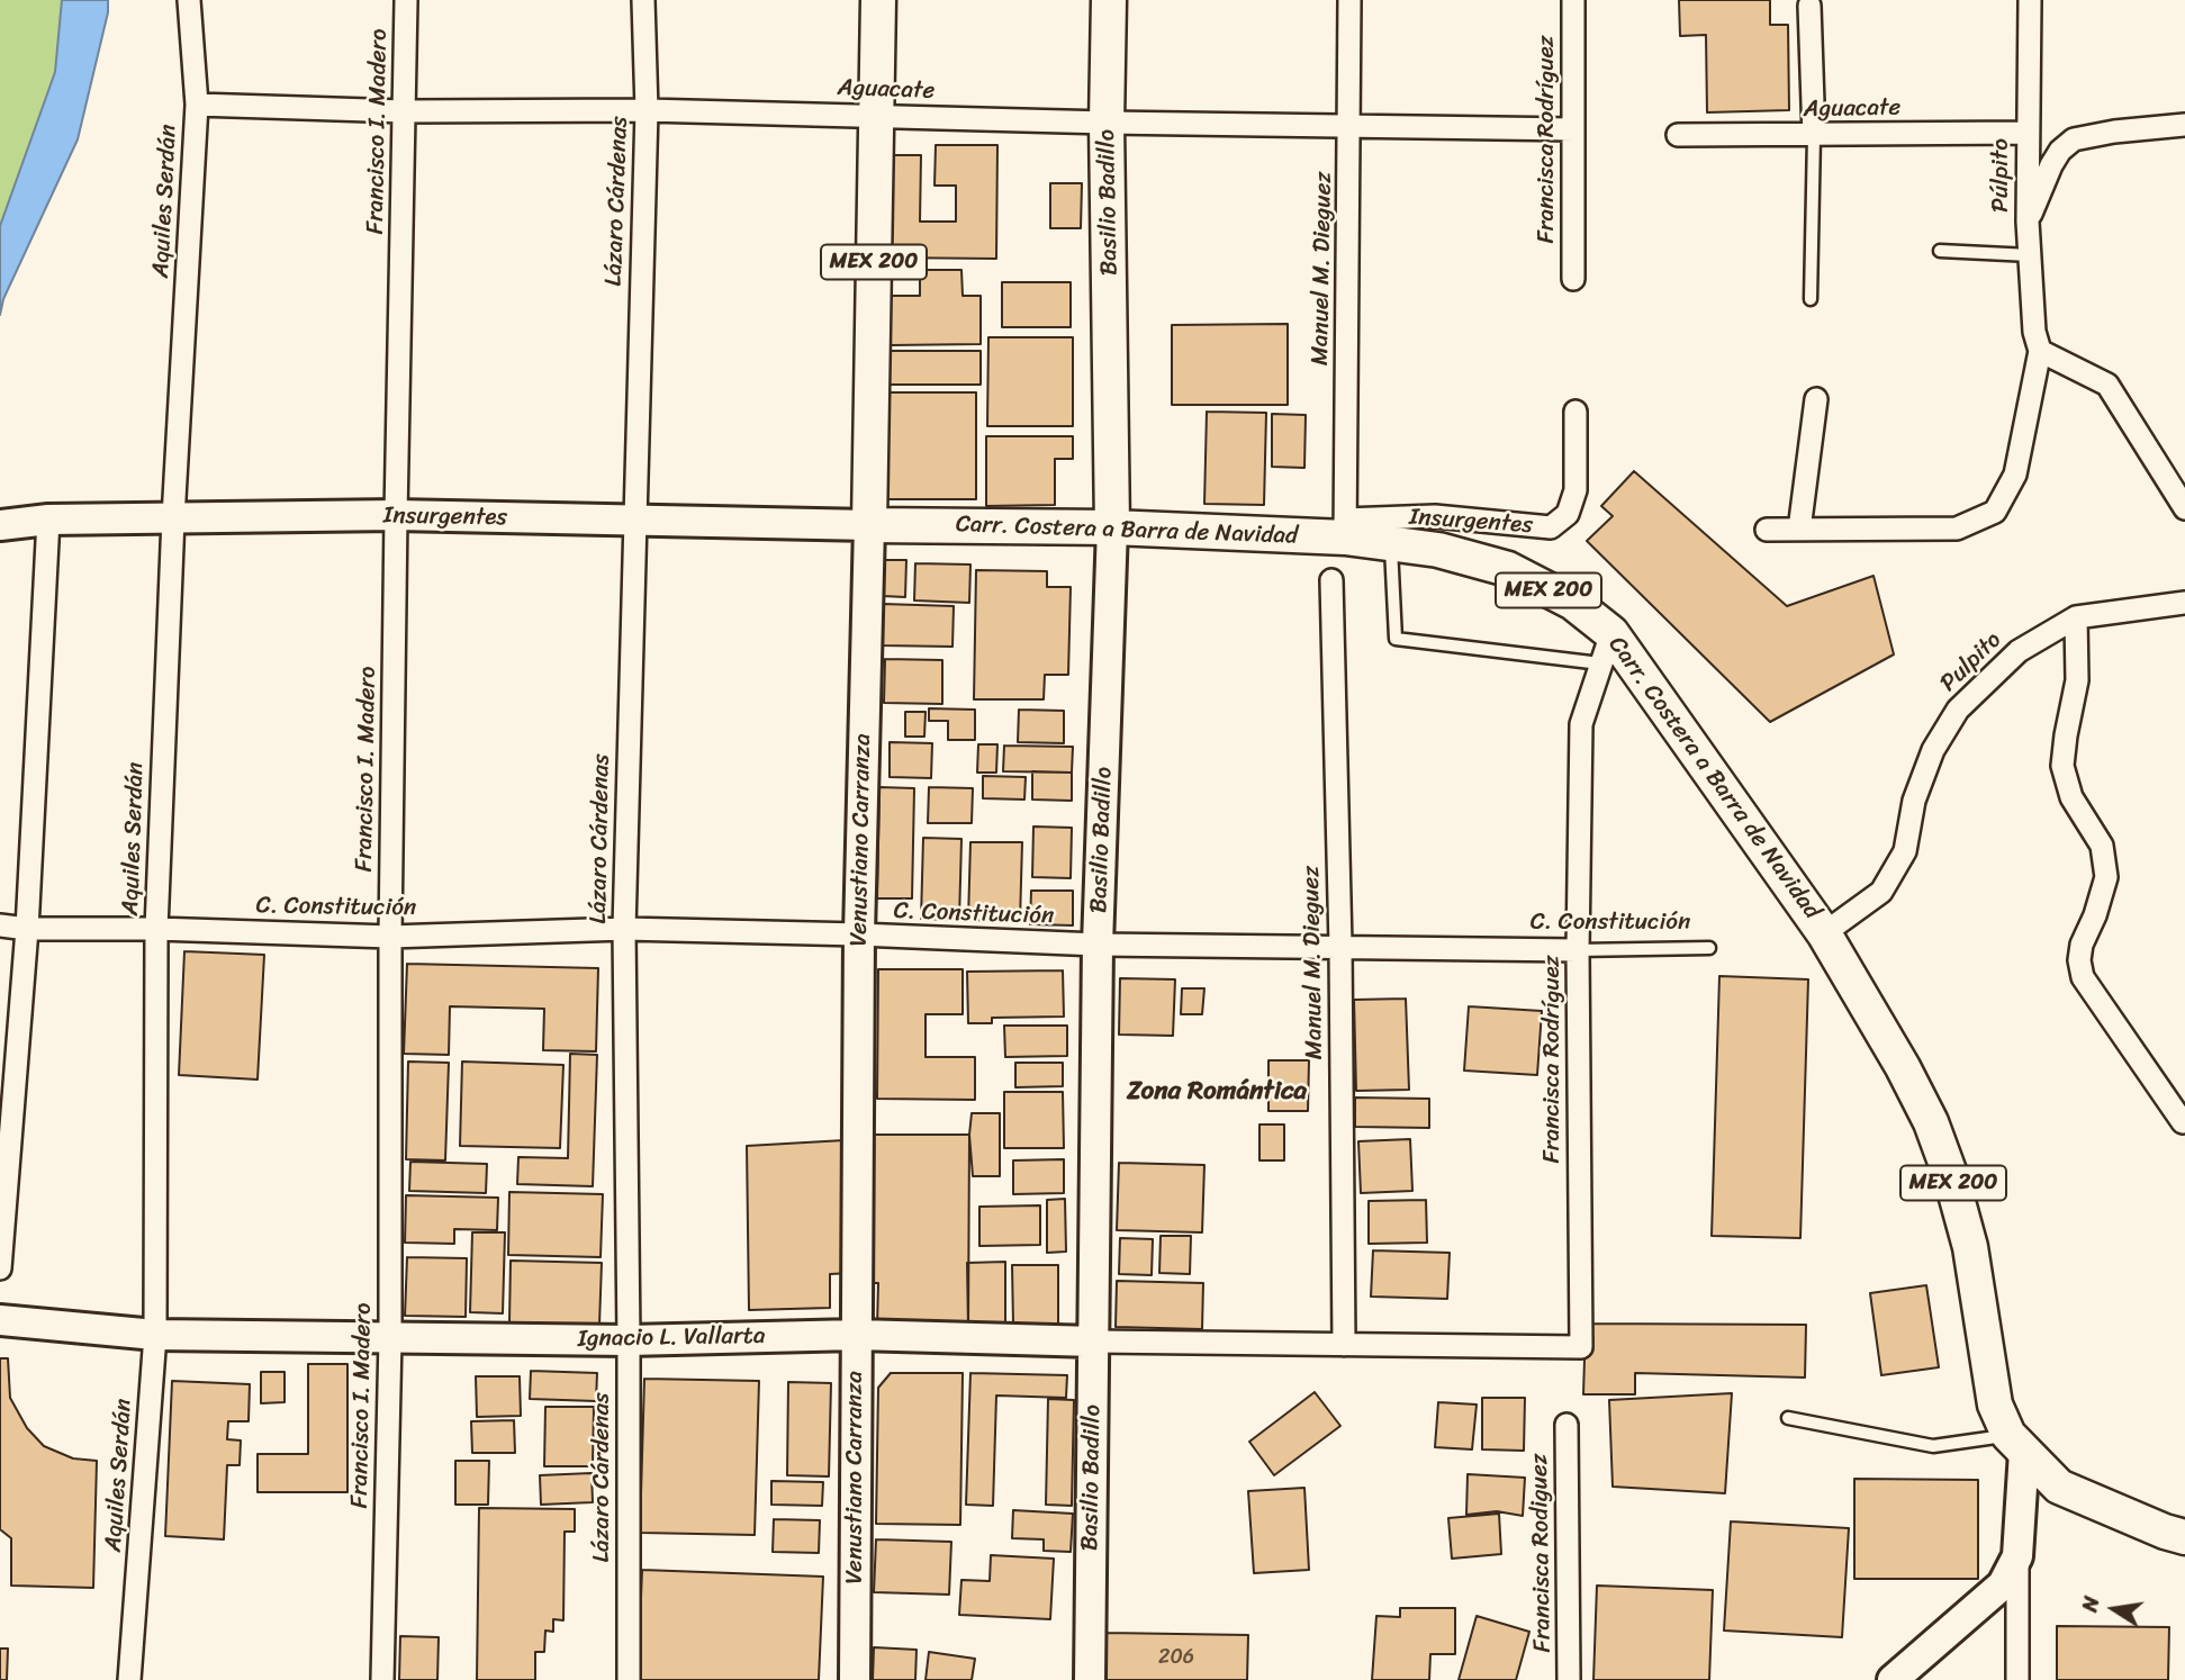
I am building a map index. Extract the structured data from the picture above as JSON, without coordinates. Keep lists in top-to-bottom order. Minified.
{"streets":{"main road":["Basilio Badillo","MEX 200","Insurgentes","Carr. Costera a Barra de Navidad","Venustiano Carranza","Ignacio L. Vallarta"],"street":["Aguacate","Francisco I. Madero","Francisca Rodríguez","Púlpito","Aquiles Serdán","Lázaro Cárdenas","Manuel M. Dieguez","Pulpito","C. Constitución","Francisca Rodiguez"]},"crossings":[["Aguacate","Francisco I. Madero"],["Aguacate","Francisca Rodríguez"],["Aguacate","Púlpito"],["Aguacate","Aquiles Serdán"],["Aguacate","Lázaro Cárdenas"],["Aguacate","Basilio Badillo"],["Aguacate","Manuel M. Dieguez"],["Aguacate","Venustiano Carranza"],["Francisco I. Madero","Insurgentes"],["Francisco I. Madero","C. Constitución"],["Francisco I. Madero","Ignacio L. Vallarta"],["Francisca Rodríguez","Carr. Costera a Barra de Navidad"],["Francisca Rodríguez","C. Constitución"],["Francisca Rodríguez","Ignacio L. Vallarta"],["Aquiles Serdán","Insurgentes"],["Aquiles Serdán","C. Constitución"],["Aquiles Serdán","Ignacio L. Vallarta"],["Lázaro Cárdenas","Insurgentes"],["Lázaro Cárdenas","C. Constitución"],["Lázaro Cárdenas","Ignacio L. Vallarta"],["Basilio Badillo","Carr. Costera a Barra de Navidad"],["Basilio Badillo","C. Constitución"],["Basilio Badillo","Ignacio L. Vallarta"],["MEX 200","Carr. Costera a Barra de Navidad"],["Manuel M. Dieguez","Insurgentes"],["Manuel M. Dieguez","Carr. Costera a Barra de Navidad"],["Manuel M. Dieguez","C. Constitución"],["Manuel M. Dieguez","Ignacio L. Vallarta"],["Insurgentes","Carr. Costera a Barra de Navidad"],["Insurgentes","Venustiano Carranza"],["Carr. Costera a Barra de Navidad","Pulpito"],["Carr. Costera a Barra de Navidad","Venustiano Carranza"],["Venustiano Carranza","C. Constitución"],["Venustiano Carranza","Ignacio L. Vallarta"]],"districts":["Zona Romántica"],"house_numbers":["206"],"north":"left"}
